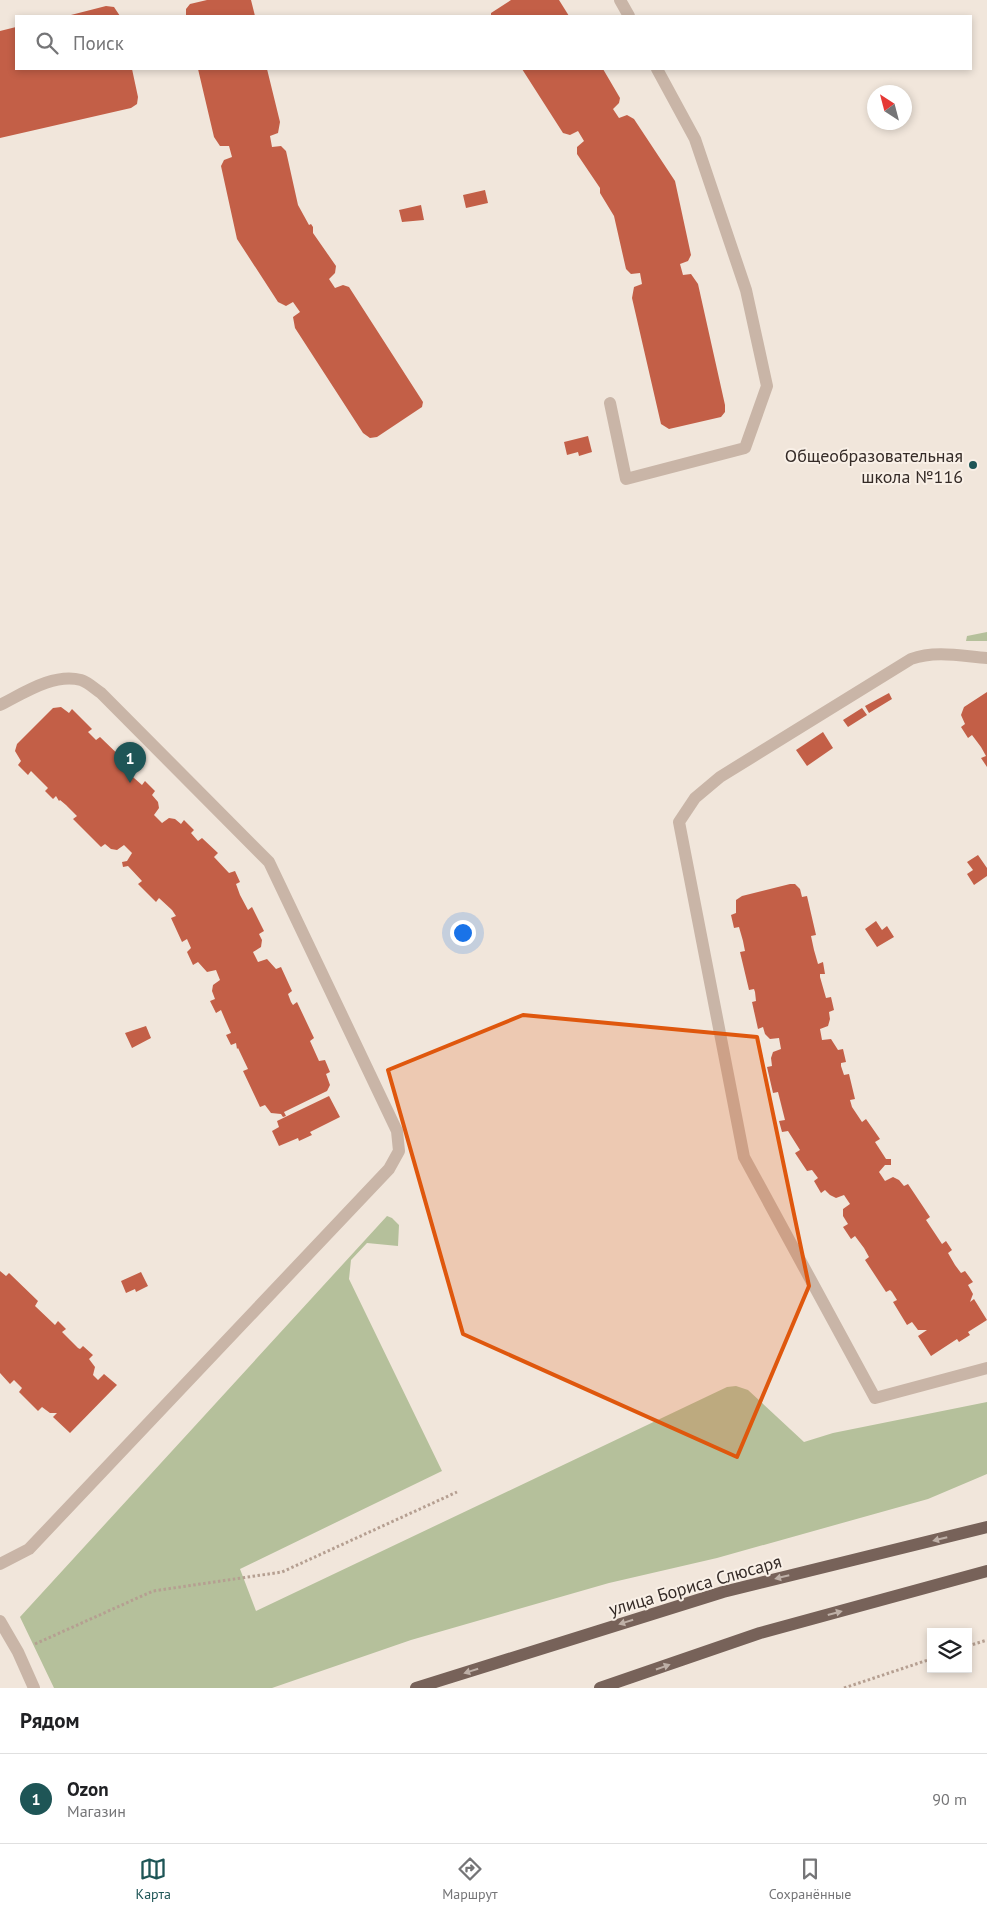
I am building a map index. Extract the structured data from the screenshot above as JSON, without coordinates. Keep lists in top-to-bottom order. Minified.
{"streets":{"main road":["улица Бориса Слюсаря"]},"places":["Общеобразовательная школа №116"],"north":"top left","page":{"search":"Поиск","pins":"1","heading":"Рядом","list":[{"mark":"1","name":"Ozon","note":"Магазин","value":"90 m"}],"nav":["Карта","Маршрут","Сохранённые"]}}
